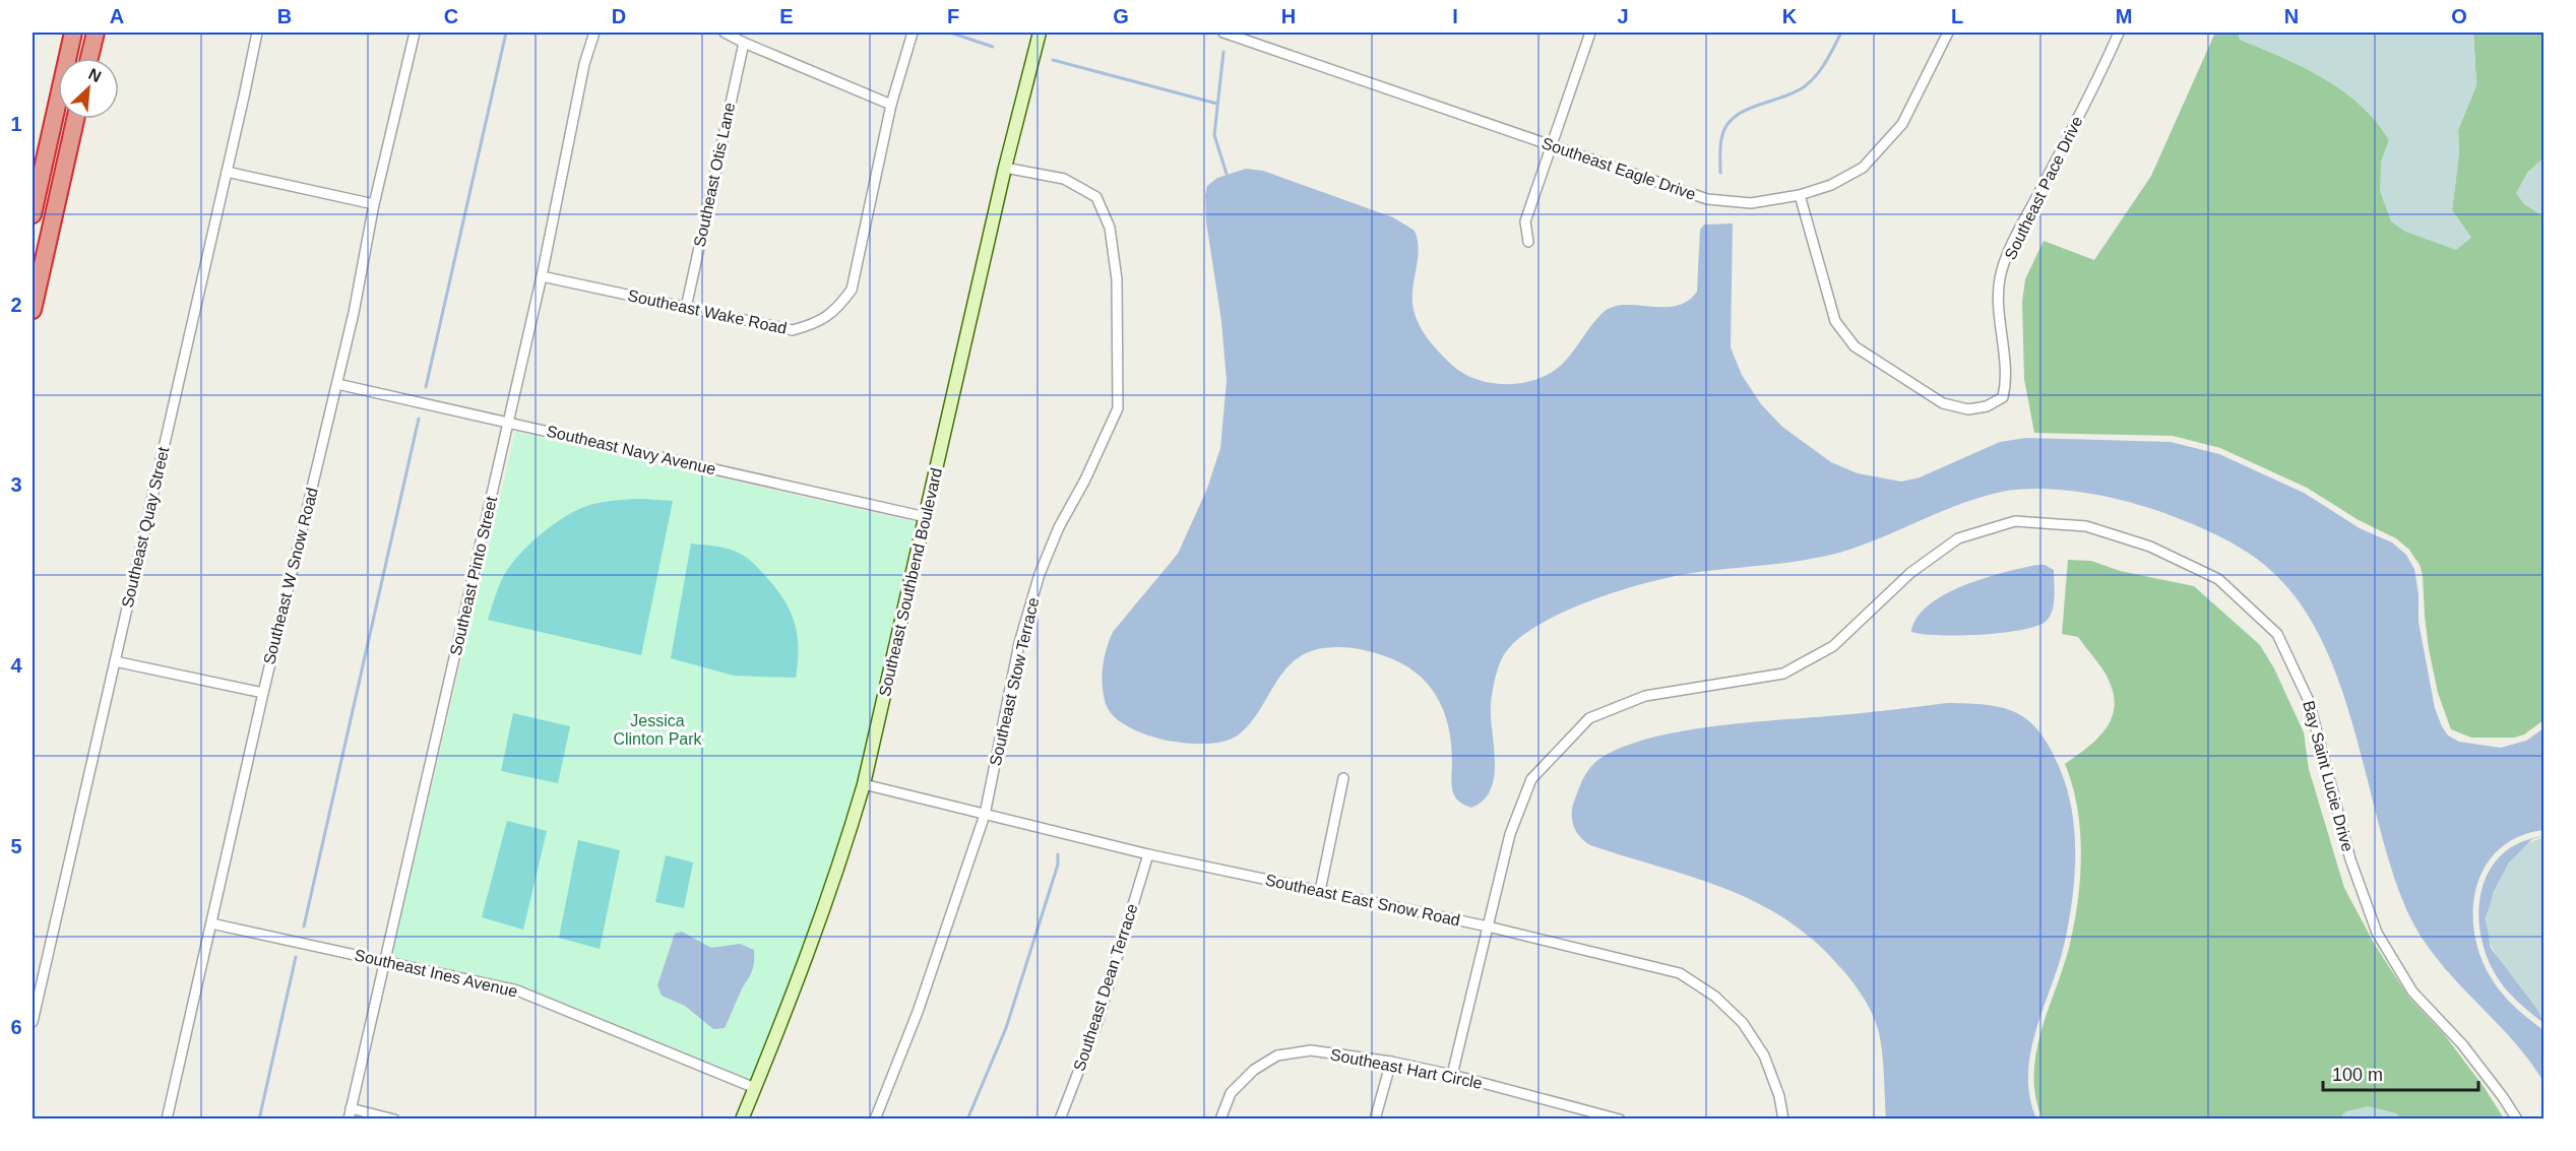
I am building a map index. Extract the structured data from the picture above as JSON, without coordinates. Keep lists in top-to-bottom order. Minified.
{"streets":{"street":["Southeast Eagle Drive","Southeast Otis Lane","Southeast Pace Drive","Southeast Wake Road","Southeast Navy Avenue","Southeast Quay Street","Southeast W Snow Road","Southeast Pinto Street","Southeast Southbend Boulevard","Southeast Stow Terrace","Bay Saint Lucie Drive","Southeast East Snow Road","Southeast Ines Avenue","Southeast Dean Terrace","Southeast Hart Circle"]},"crossings":[["Southeast Eagle Drive","Southeast Pace Drive"],["Southeast Otis Lane","Southeast Wake Road"],["Southeast Wake Road","Southeast Pinto Street"],["Southeast Navy Avenue","Southeast W Snow Road"],["Southeast Navy Avenue","Southeast Pinto Street"],["Southeast Navy Avenue","Southeast Southbend Boulevard"],["Southeast W Snow Road","Southeast Ines Avenue"],["Southeast Pinto Street","Southeast Ines Avenue"],["Southeast Southbend Boulevard","Southeast Stow Terrace"],["Southeast Southbend Boulevard","Southeast East Snow Road"],["Southeast Southbend Boulevard","Southeast Ines Avenue"],["Southeast Stow Terrace","Southeast East Snow Road"],["Bay Saint Lucie Drive","Southeast East Snow Road"],["Bay Saint Lucie Drive","Southeast Hart Circle"],["Southeast East Snow Road","Southeast Dean Terrace"]],"parks":["Jessica Clinton Park"],"scale_bar":"100 m","north":"top right","grid":{"columns":["A","B","C","D","E","F","G","H","I","J","K","L","M","N","O"],"rows":["1","2","3","4","5","6"]}}
